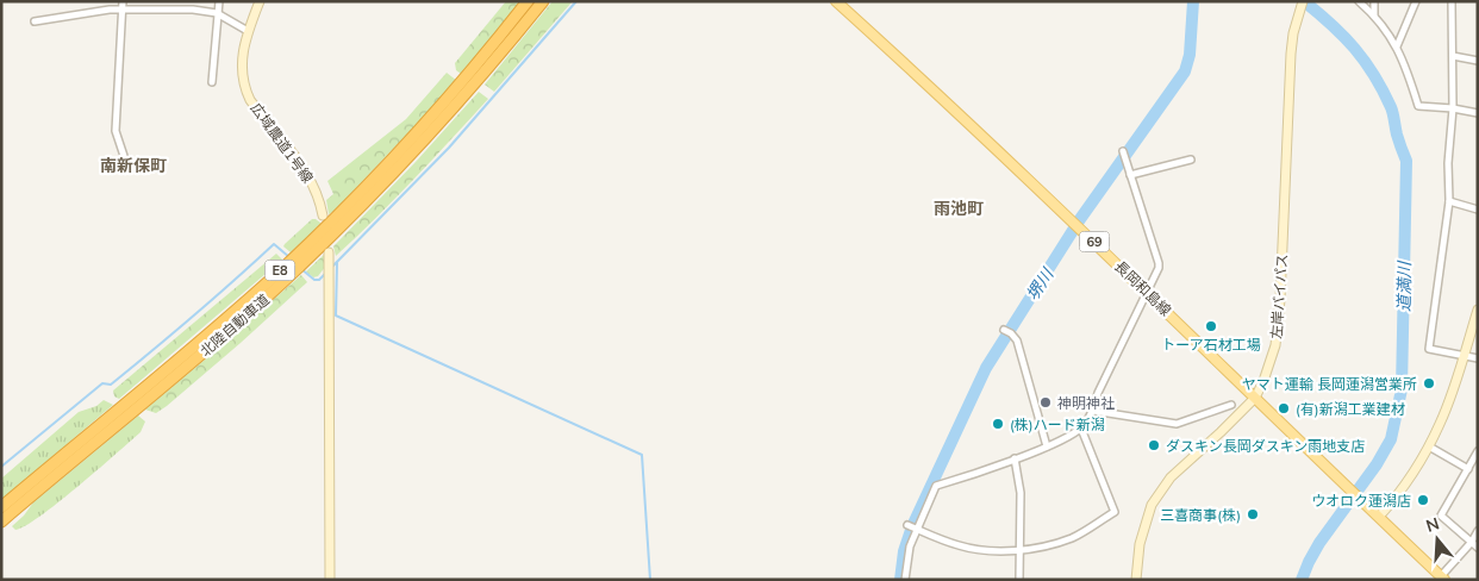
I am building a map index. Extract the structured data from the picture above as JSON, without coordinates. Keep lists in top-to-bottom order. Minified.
{"streets":{"highway":["E8","北陸自動車道"],"main road":["69","長岡和島線"],"street":["広域農道1号線","左岸バイパス"]},"crossings":[["長岡和島線","左岸バイパス"]],"districts":["南新保町","雨池町"],"water":["堺川","道満川"],"places":["トーア石材工場","ヤマト運輸 長岡蓮潟営業所","神明神社","(有)新潟工業建材","(株)ハード新潟","ダスキン長岡ダスキン雨地支店","ウオロク蓮潟店","三喜商事(株)"],"north":"top"}
